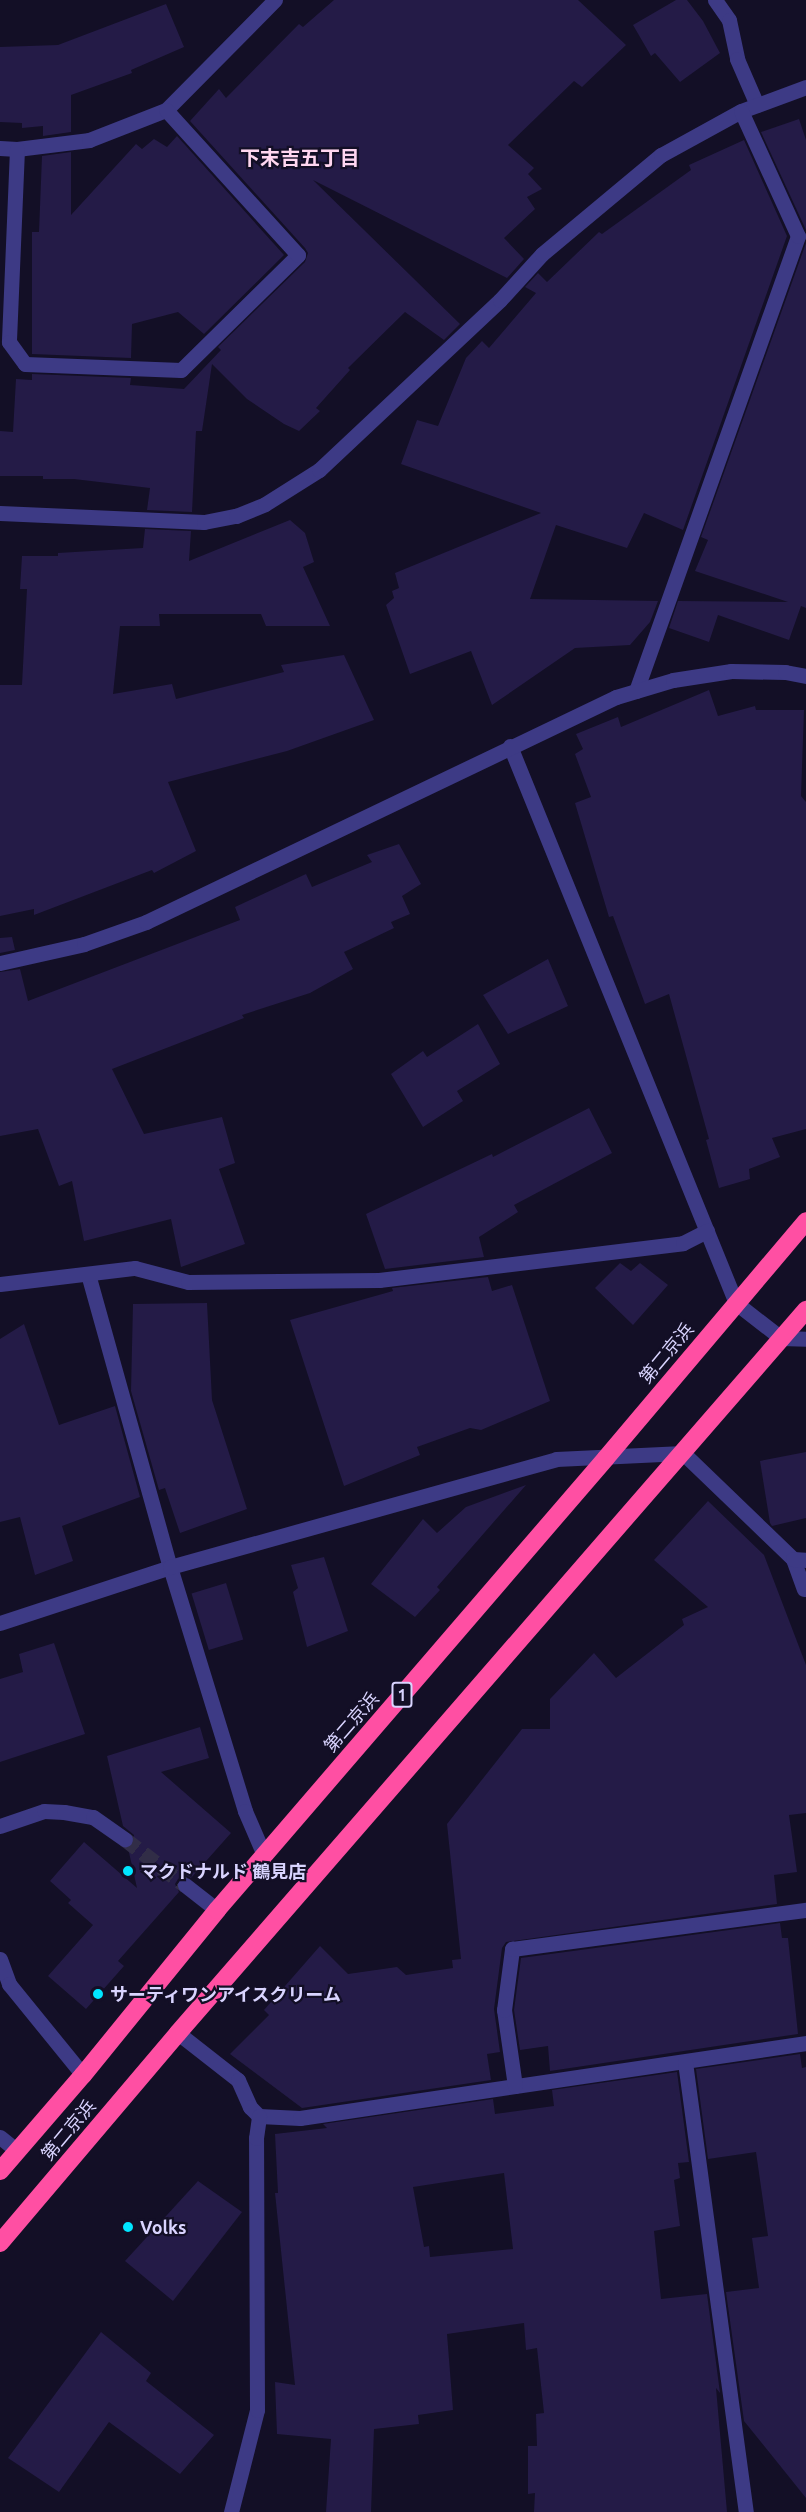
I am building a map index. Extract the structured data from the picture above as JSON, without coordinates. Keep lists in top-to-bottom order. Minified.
{"streets":{"highway":["第二京浜","1"]},"districts":["下末吉五丁目"],"places":["マクドナルド 鶴見店","サーティワンアイスクリーム","Volks"]}
